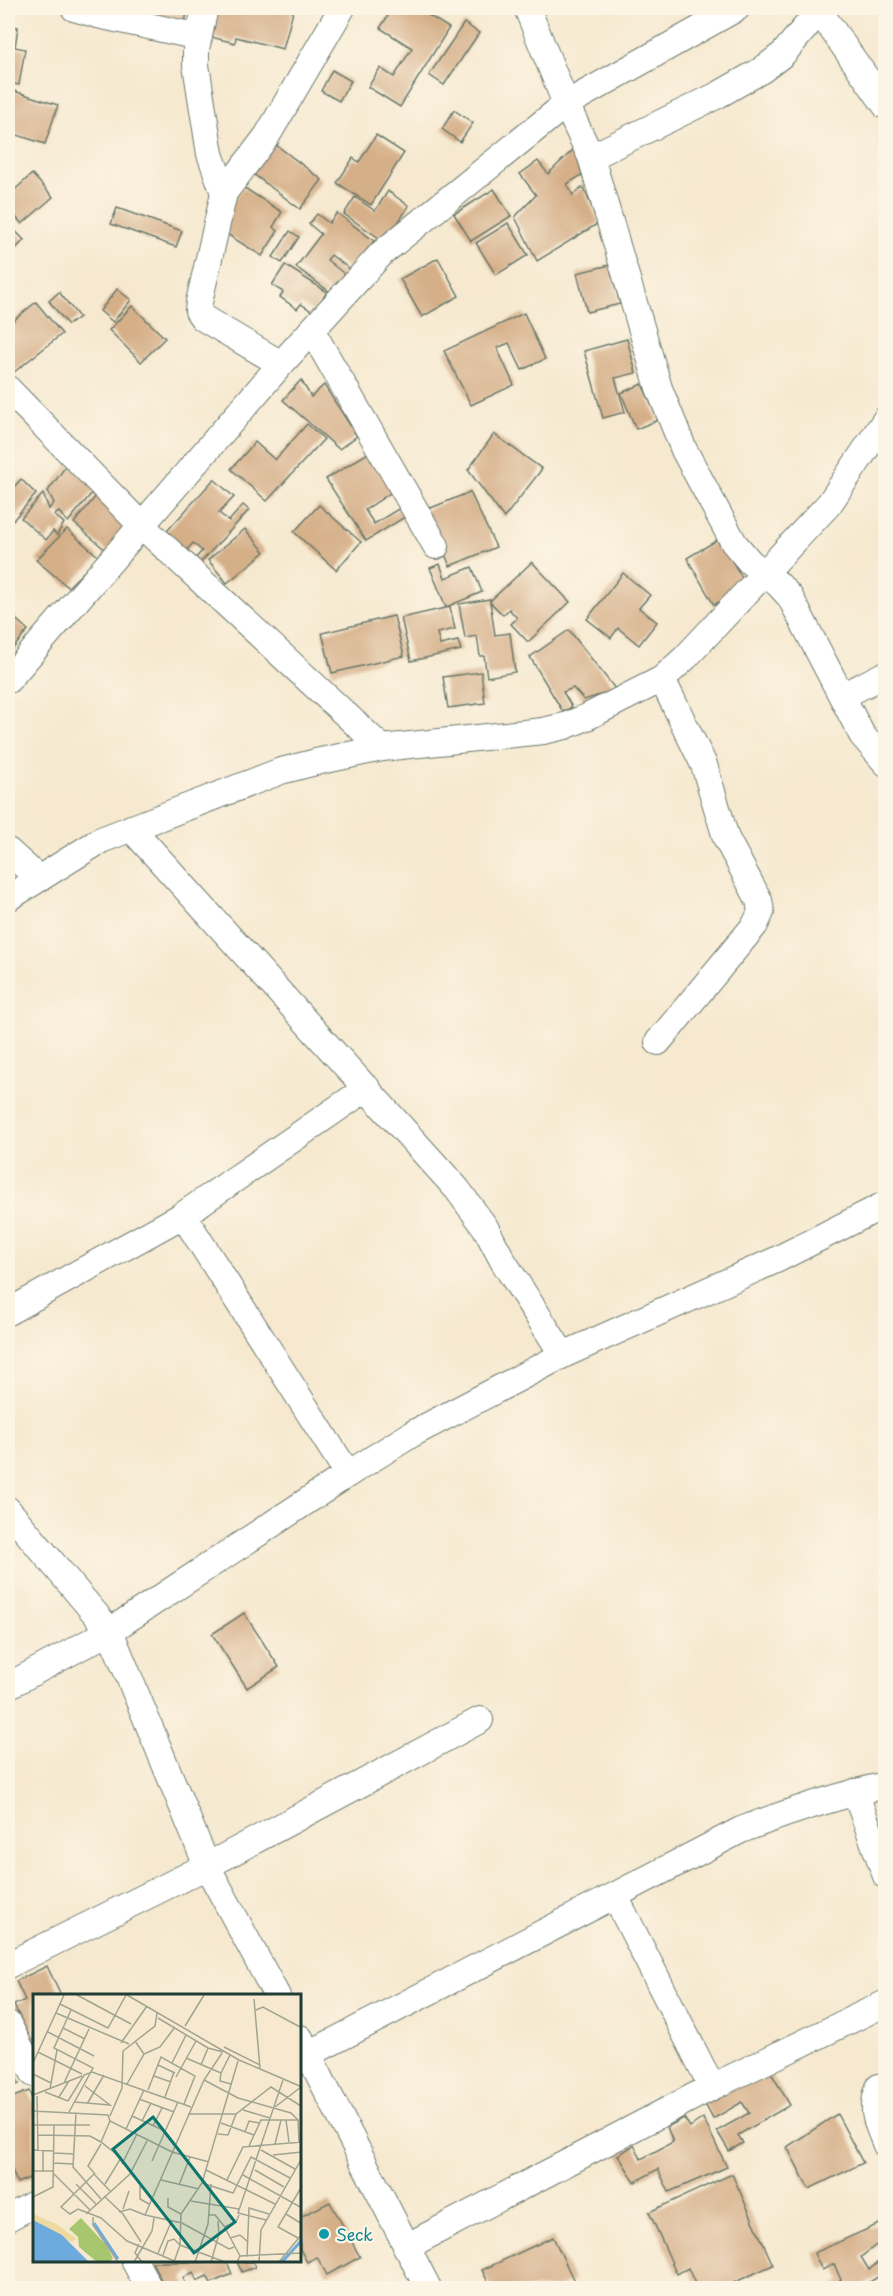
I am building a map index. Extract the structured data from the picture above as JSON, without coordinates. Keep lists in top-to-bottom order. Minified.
{"places":["Seck"]}
